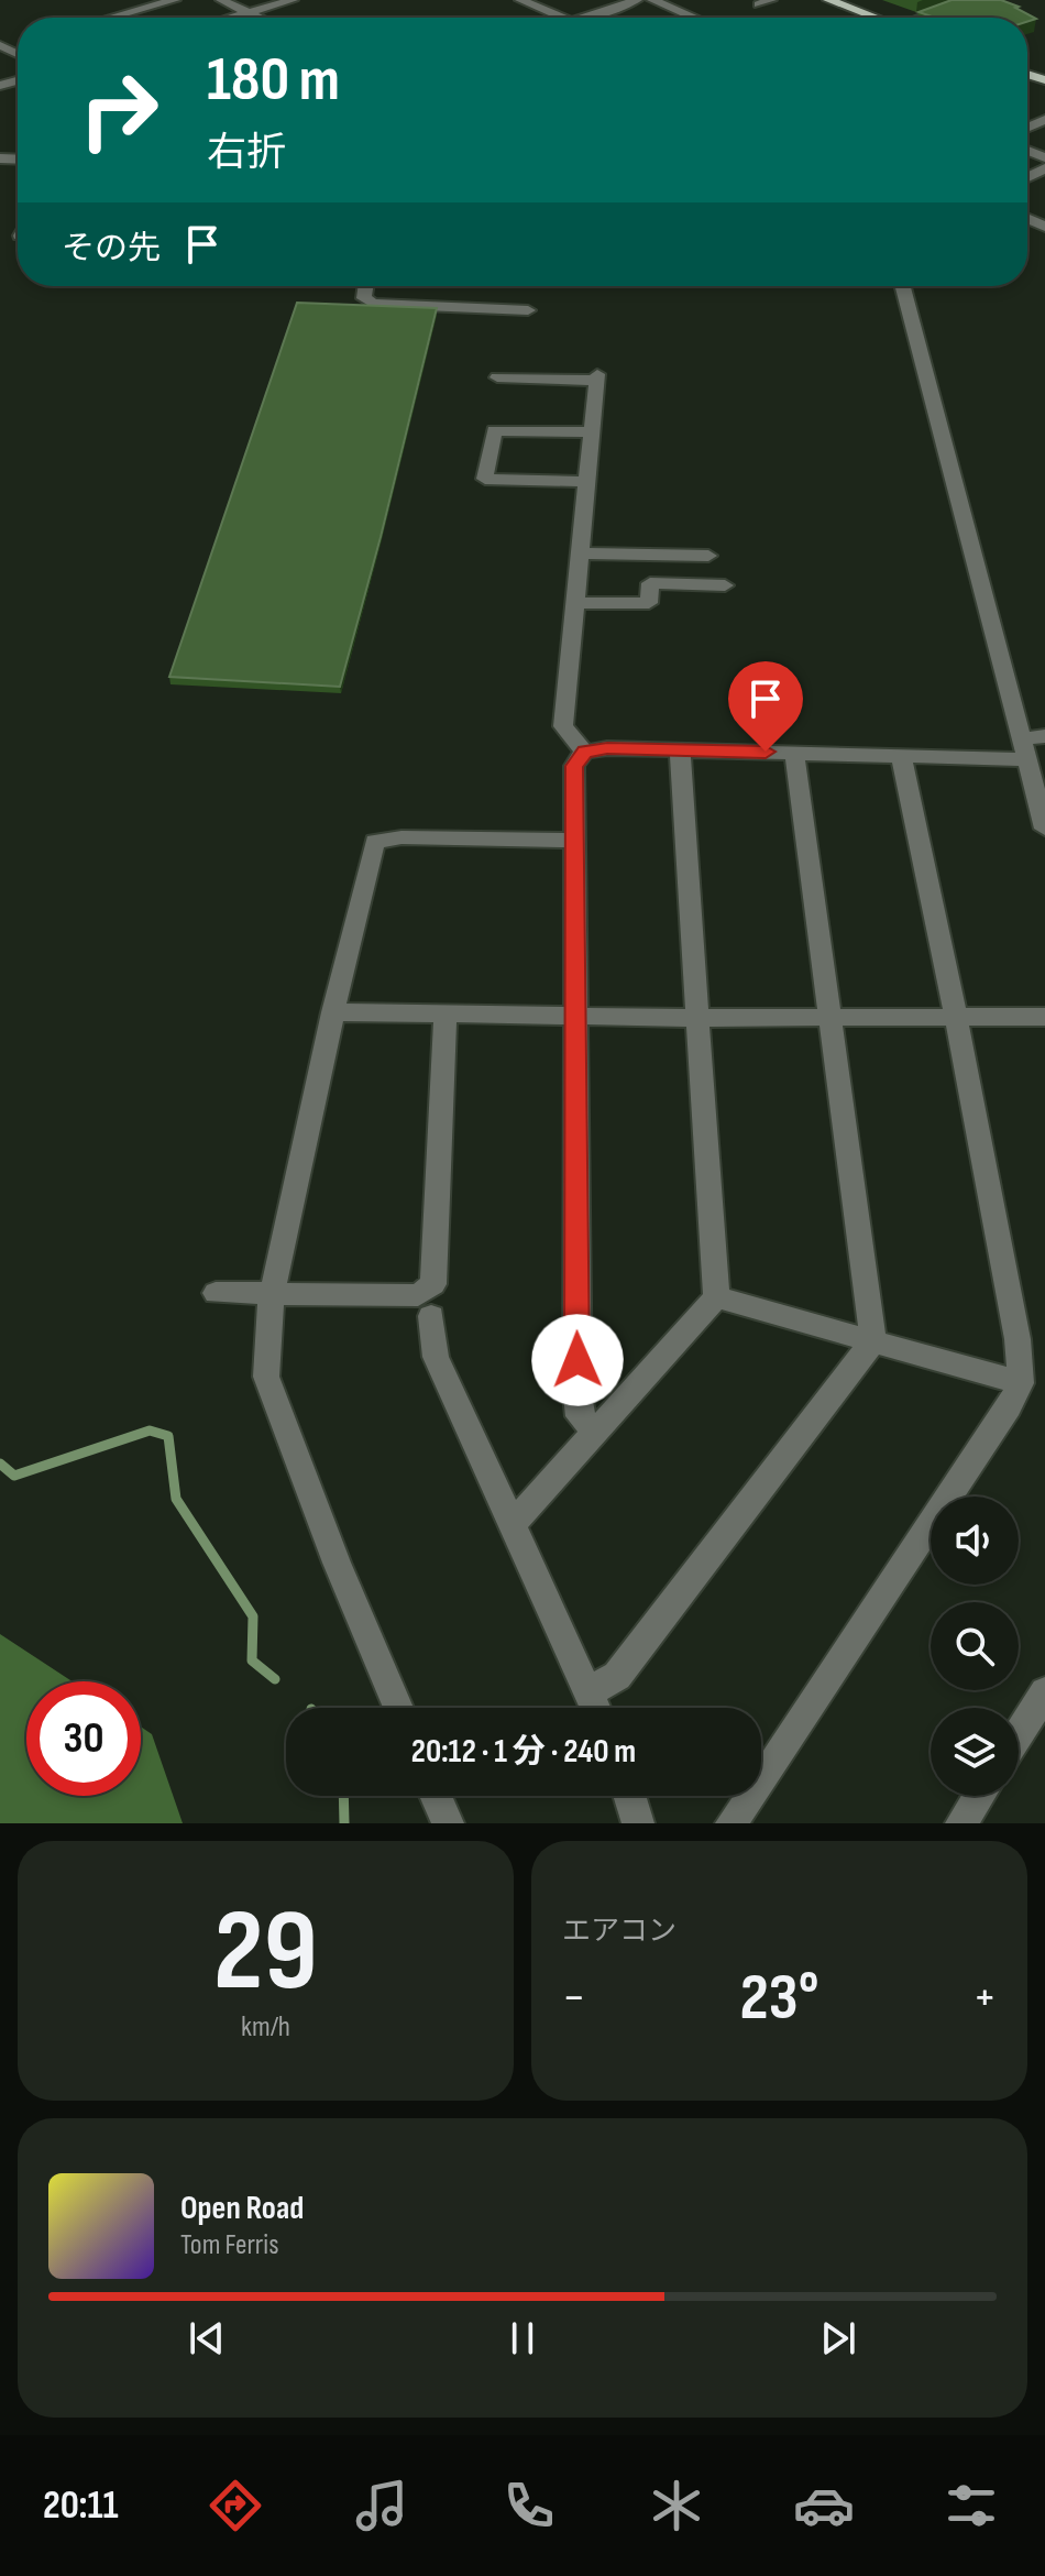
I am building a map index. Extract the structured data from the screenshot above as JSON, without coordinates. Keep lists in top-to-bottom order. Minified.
{"page":{"turn":["180 m","右折"],"then":"その先","limit":"30","trip":"20:12 · 1 分 · 240 m","tile":[["29","km/h"],"エアコン"],"heat":["−","23°","+"],"song":["Open Road","Tom Ferris"],"tabs":"20:11"}}
